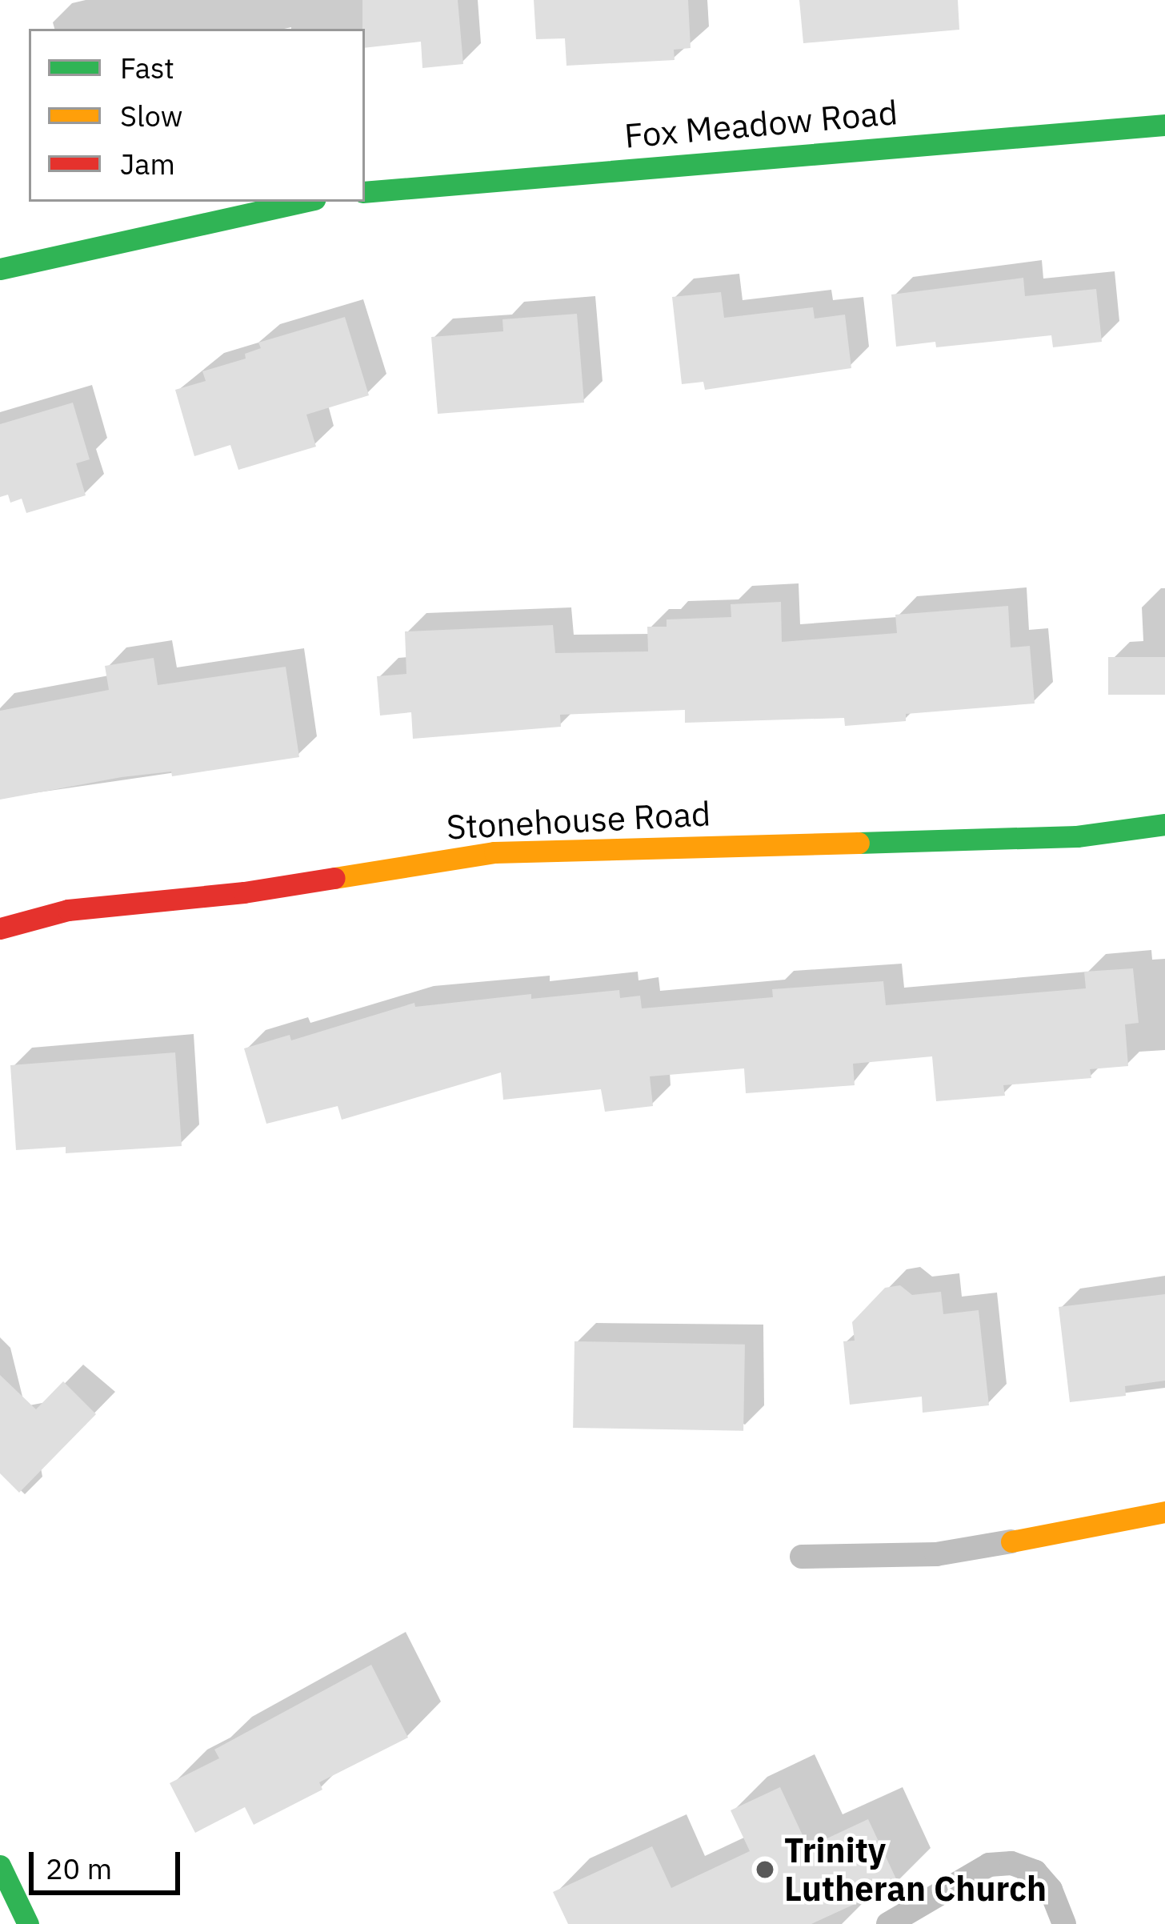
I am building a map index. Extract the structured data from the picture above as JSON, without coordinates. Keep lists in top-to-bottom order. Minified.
{"streets":{"street":["Fox Meadow Road","Stonehouse Road"]},"places":["Trinity Lutheran Church"],"legend":["Fast","Slow","Jam"],"scale_bar":"20 m"}
